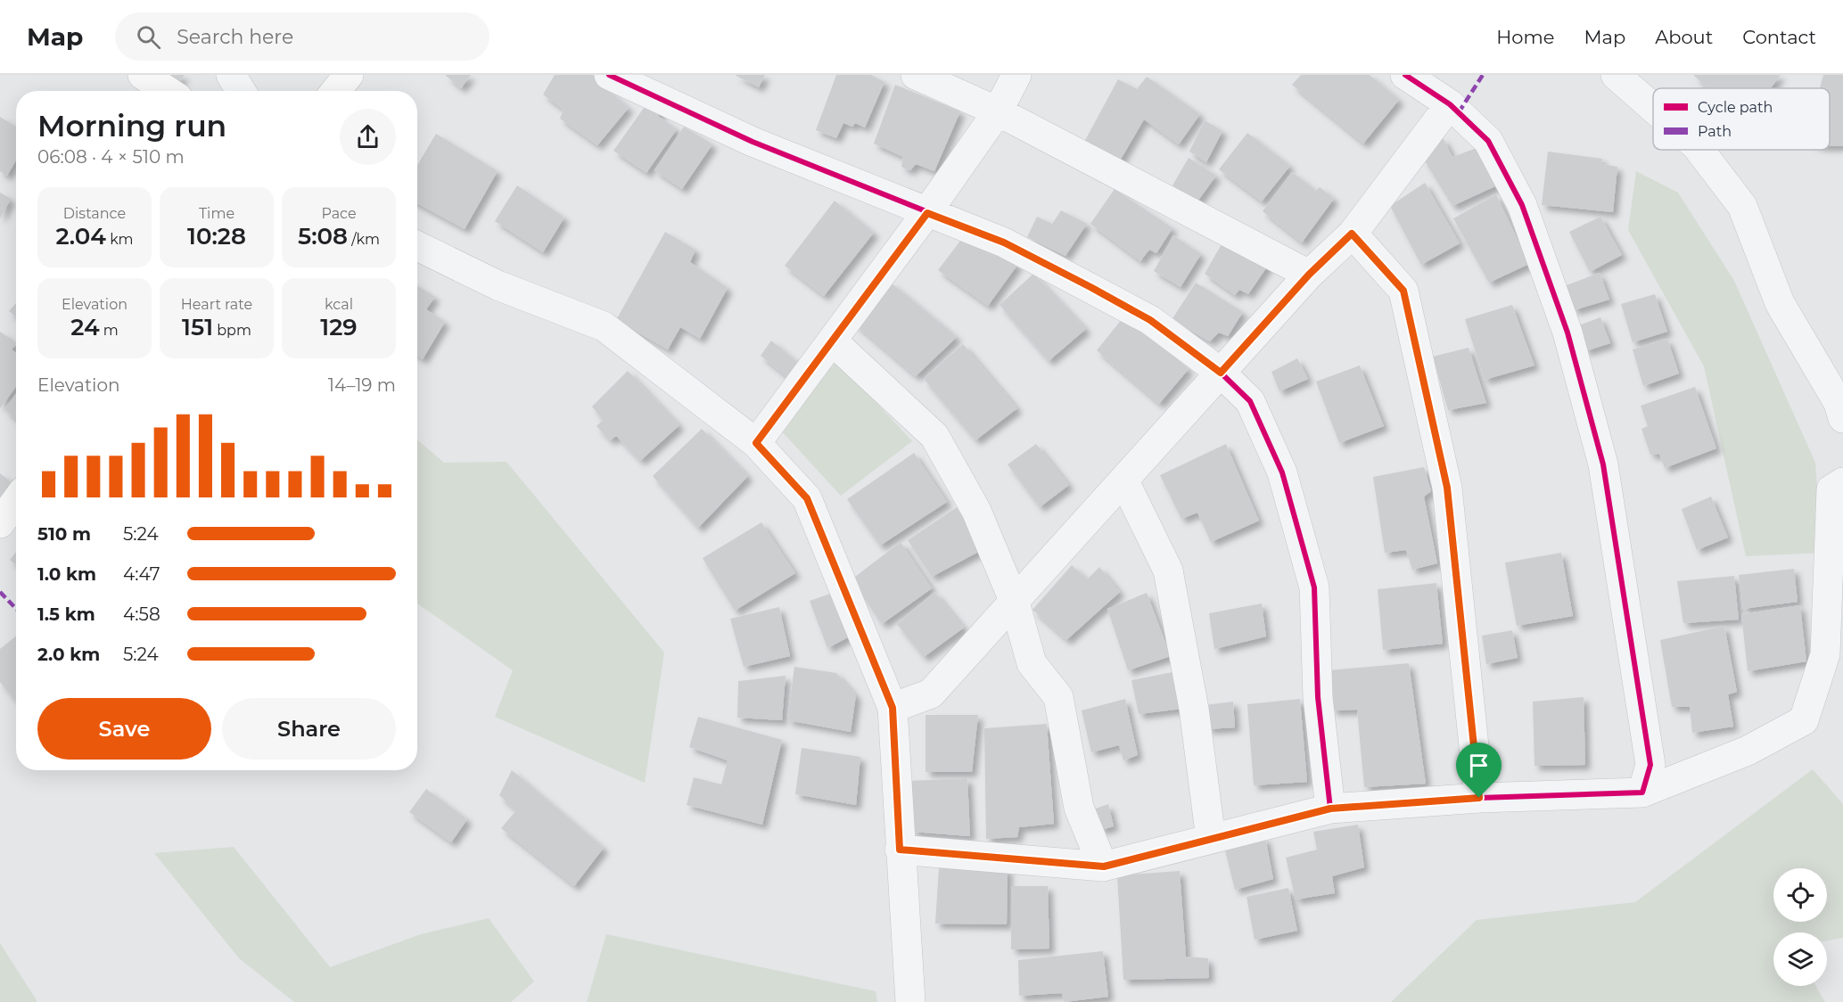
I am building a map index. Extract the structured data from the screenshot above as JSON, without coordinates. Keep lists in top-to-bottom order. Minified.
{"legend":["Cycle path","Path"],"page":{"header":"Map","search":"Search here","nav":["Home","Map","About","Contact"],"heading":["Morning run","06:08 · 4 × 510 m"],"stats":[["Distance","2.04 km"],["Time","10:28"],["Pace","5:08 /km"],["Elevation","24 m"],["Heart rate","151 bpm"],["kcal","129"]],"chart":["Elevation","14–19 m"],"list":[{"name":"510 m","note":"5:24"},{"name":"1.0 km","note":"4:47"},{"name":"1.5 km","note":"4:58"},{"name":"2.0 km","note":"5:24"}],"buttons":["Save","Share"]}}
